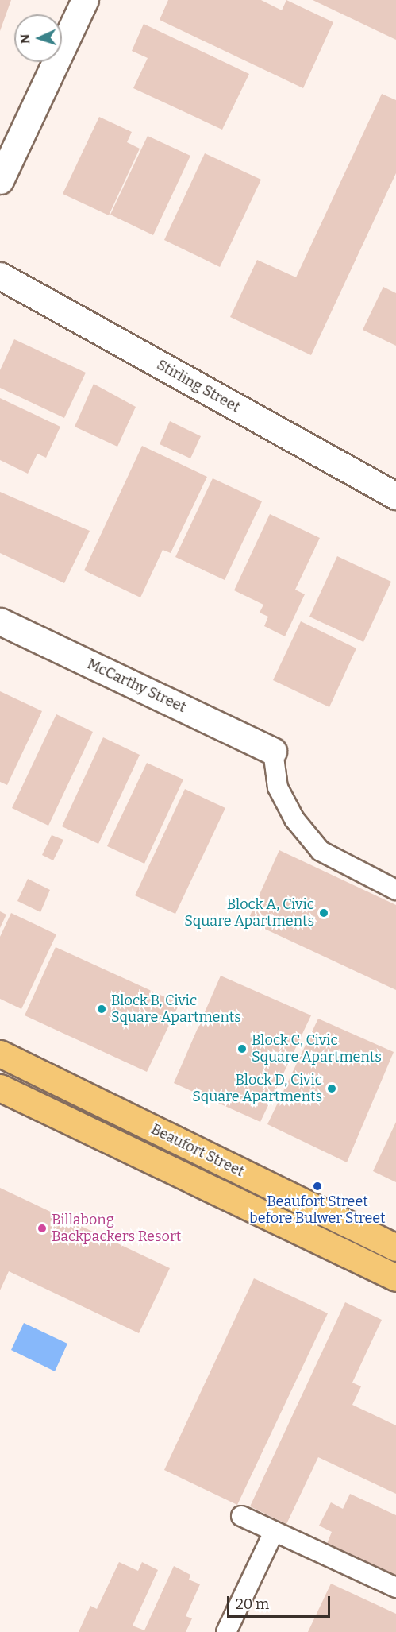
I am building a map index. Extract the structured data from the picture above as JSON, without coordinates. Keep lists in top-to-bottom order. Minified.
{"streets":{"main road":["Beaufort Street"],"street":["Stirling Street","McCarthy Street"]},"places":["Block A, Civic Square Apartments","Block B, Civic Square Apartments","Block C, Civic Square Apartments","Block D, Civic Square Apartments","Beaufort Street before Bulwer Street","Billabong Backpackers Resort"],"scale_bar":"20 m","north":"left"}
